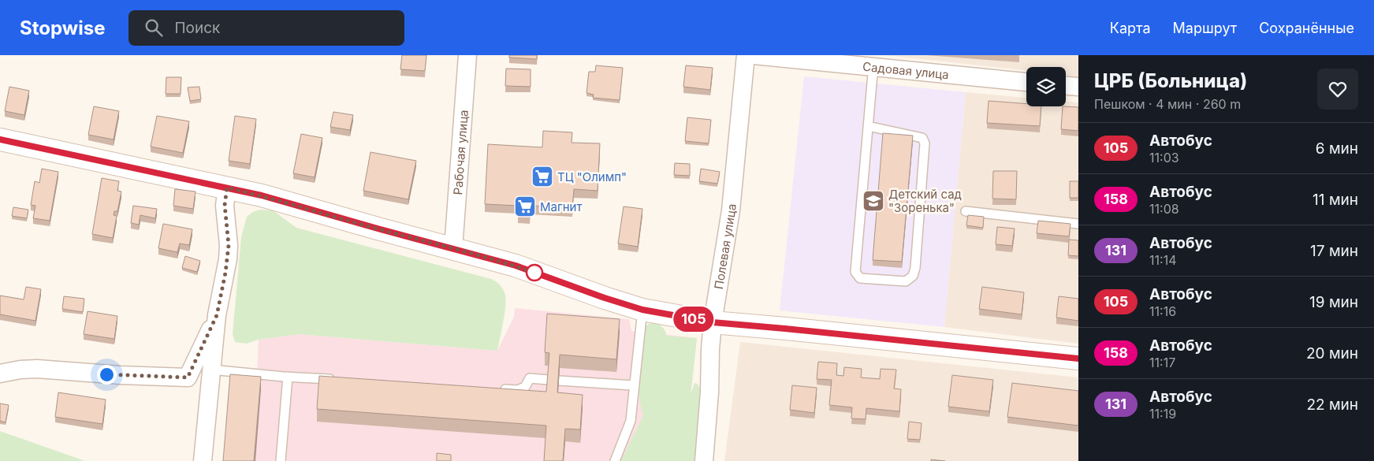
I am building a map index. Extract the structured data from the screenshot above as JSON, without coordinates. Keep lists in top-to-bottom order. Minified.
{"streets":{"street":["Садовая улица","Рабочая улица","Полевая улица"]},"places":{"supermarket":["ТЦ \"Олимп\"","Магнит"],"school or university":["Детский сад \"Зоренька\""]},"lines":["bus line 105"],"page":{"header":"Stopwise","search":"Поиск","nav":["Карта","Маршрут","Сохранённые"],"on_map":"105","heading":["ЦРБ (Больница)","Пешком · 4 мин · 260 m"],"list":[{"mark":"105","name":"Автобус","note":"11:03","value":"6 мин"},{"mark":"158","name":"Автобус","note":"11:08","value":"11 мин"},{"mark":"131","name":"Автобус","note":"11:14","value":"17 мин"},{"mark":"105","name":"Автобус","note":"11:16","value":"19 мин"},{"mark":"158","name":"Автобус","note":"11:17","value":"20 мин"},{"mark":"131","name":"Автобус","note":"11:19","value":"22 мин"}]}}
